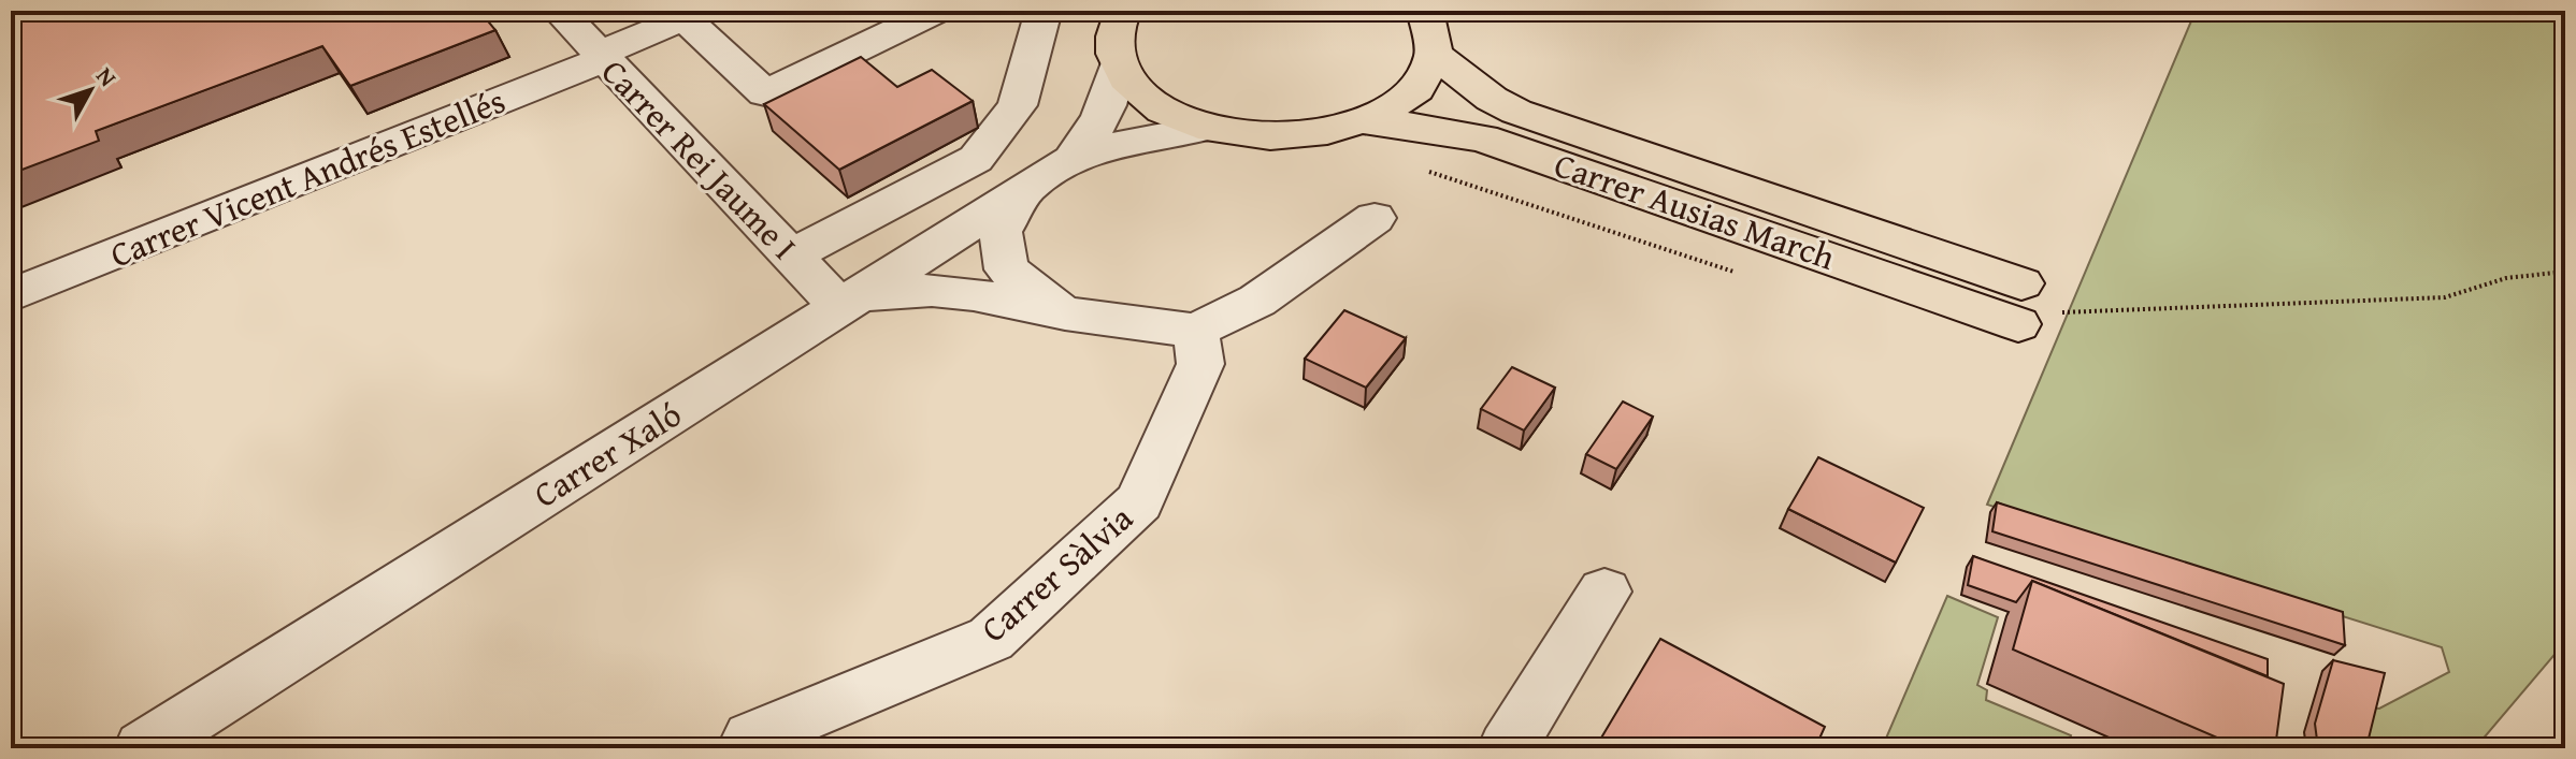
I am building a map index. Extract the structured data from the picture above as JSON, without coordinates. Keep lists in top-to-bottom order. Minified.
{"streets":{"main road":["Carrer Ausias March"],"street":["Carrer Rei Jaume I","Carrer Vicent Andrés Estellés","Carrer Xaló","Carrer Sàlvia"]},"crossings":[["Carrer Rei Jaume I","Carrer Vicent Andrés Estellés"],["Carrer Rei Jaume I","Carrer Xaló"]],"north":"top right"}
